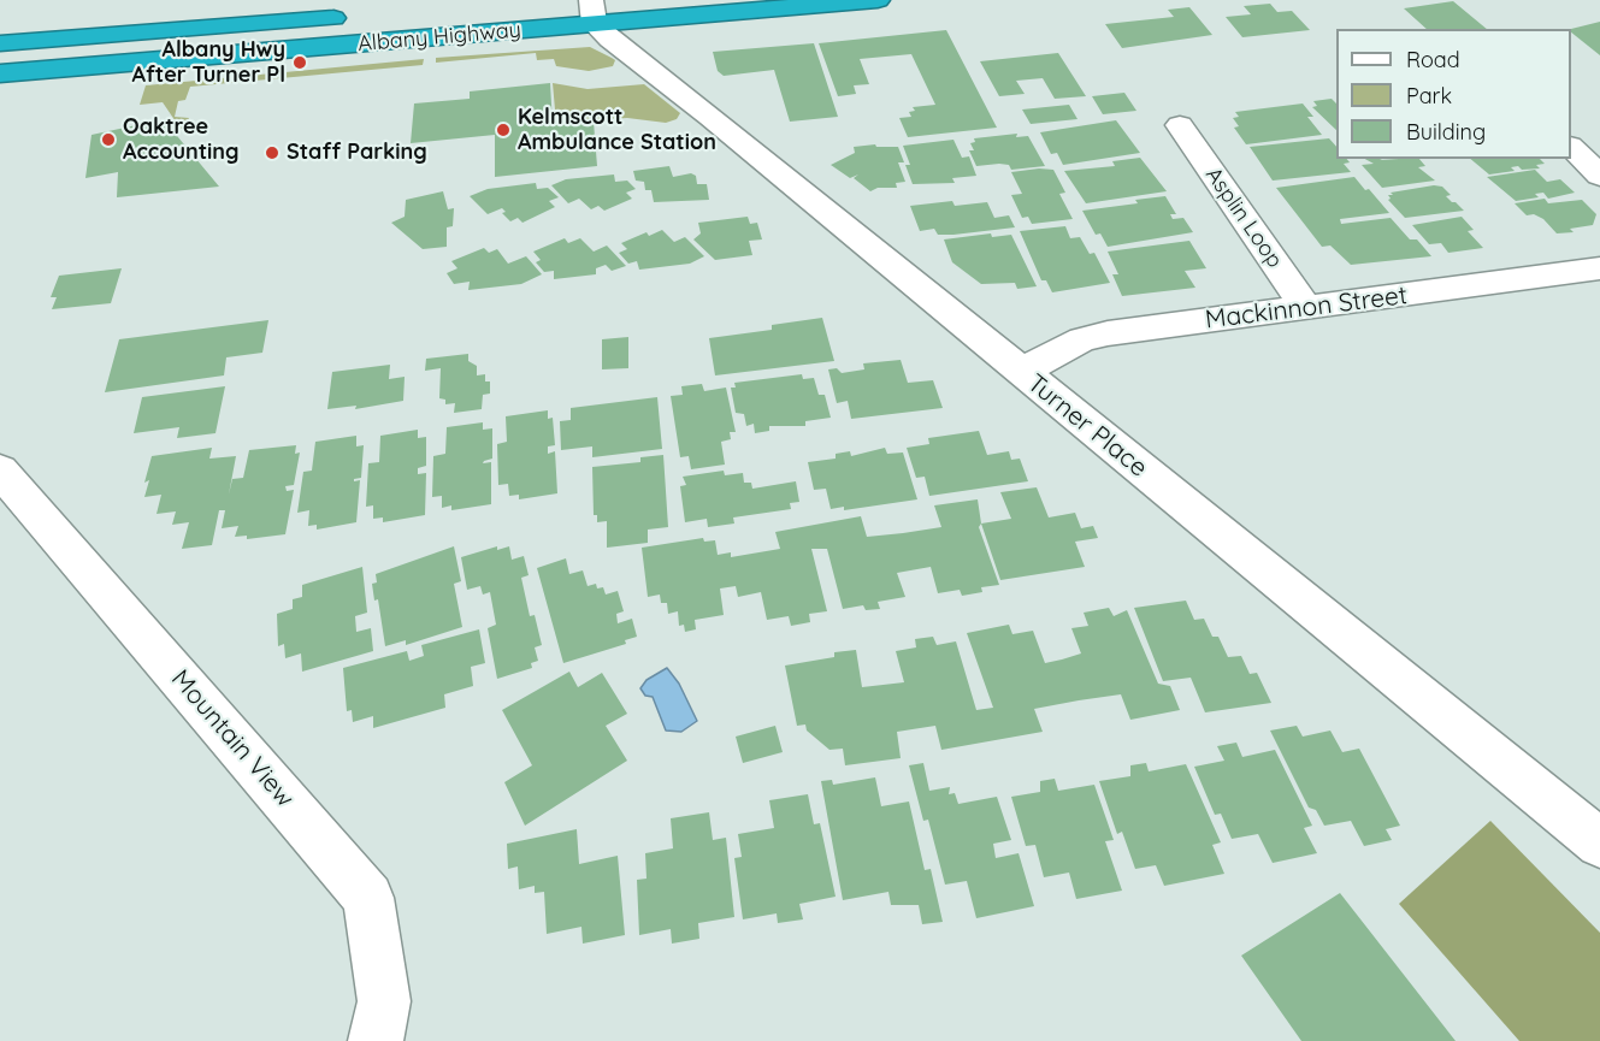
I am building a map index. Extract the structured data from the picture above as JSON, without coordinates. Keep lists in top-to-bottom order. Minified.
{"streets":{"highway":["Albany Highway"],"street":["Asplin Loop","Mackinnon Street","Turner Place","Mountain View"]},"crossings":[["Albany Highway","Turner Place"],["Asplin Loop","Mackinnon Street"],["Mackinnon Street","Turner Place"]],"places":["Albany Hwy After Turner Pl","Kelmscott Ambulance Station","Oaktree Accounting","Staff Parking"],"legend":["Road","Park","Building"]}
